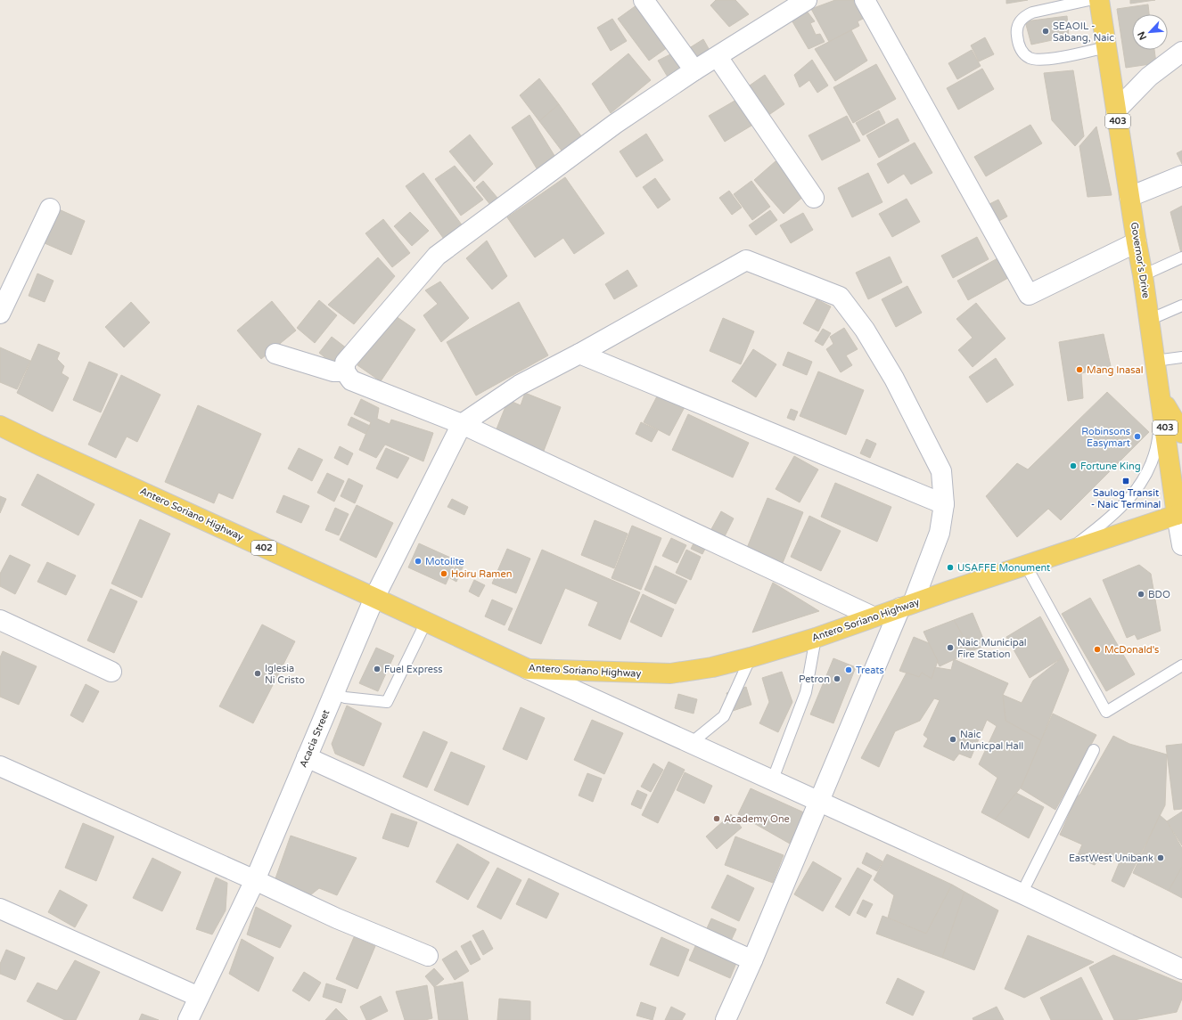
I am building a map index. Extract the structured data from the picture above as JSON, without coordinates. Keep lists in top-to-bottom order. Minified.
{"streets":{"main road":["403","Governor's Drive","Antero Soriano Highway","402"],"street":["Acacia Street"]},"crossings":[["403","Governor's Drive"],["403","Antero Soriano Highway"],["Governor's Drive","Antero Soriano Highway"],["Antero Soriano Highway","402"],["Antero Soriano Highway","Acacia Street"]],"places":{"other":["SEAOIL - Sabang, Naic","Mang Inasal","Robinsons Easymart","Fortune King","Motolite","USAFFE Monument","Hoiru Ramen","BDO","Naic Municipal Fire Station","McDonald's","Fuel Express","Treats","Iglesia Ni Cristo","Petron","Naic Municpal Hall","Academy One","EastWest Unibank"],"transit":["Saulog Transit - Naic Terminal"]},"north":"bottom left"}
